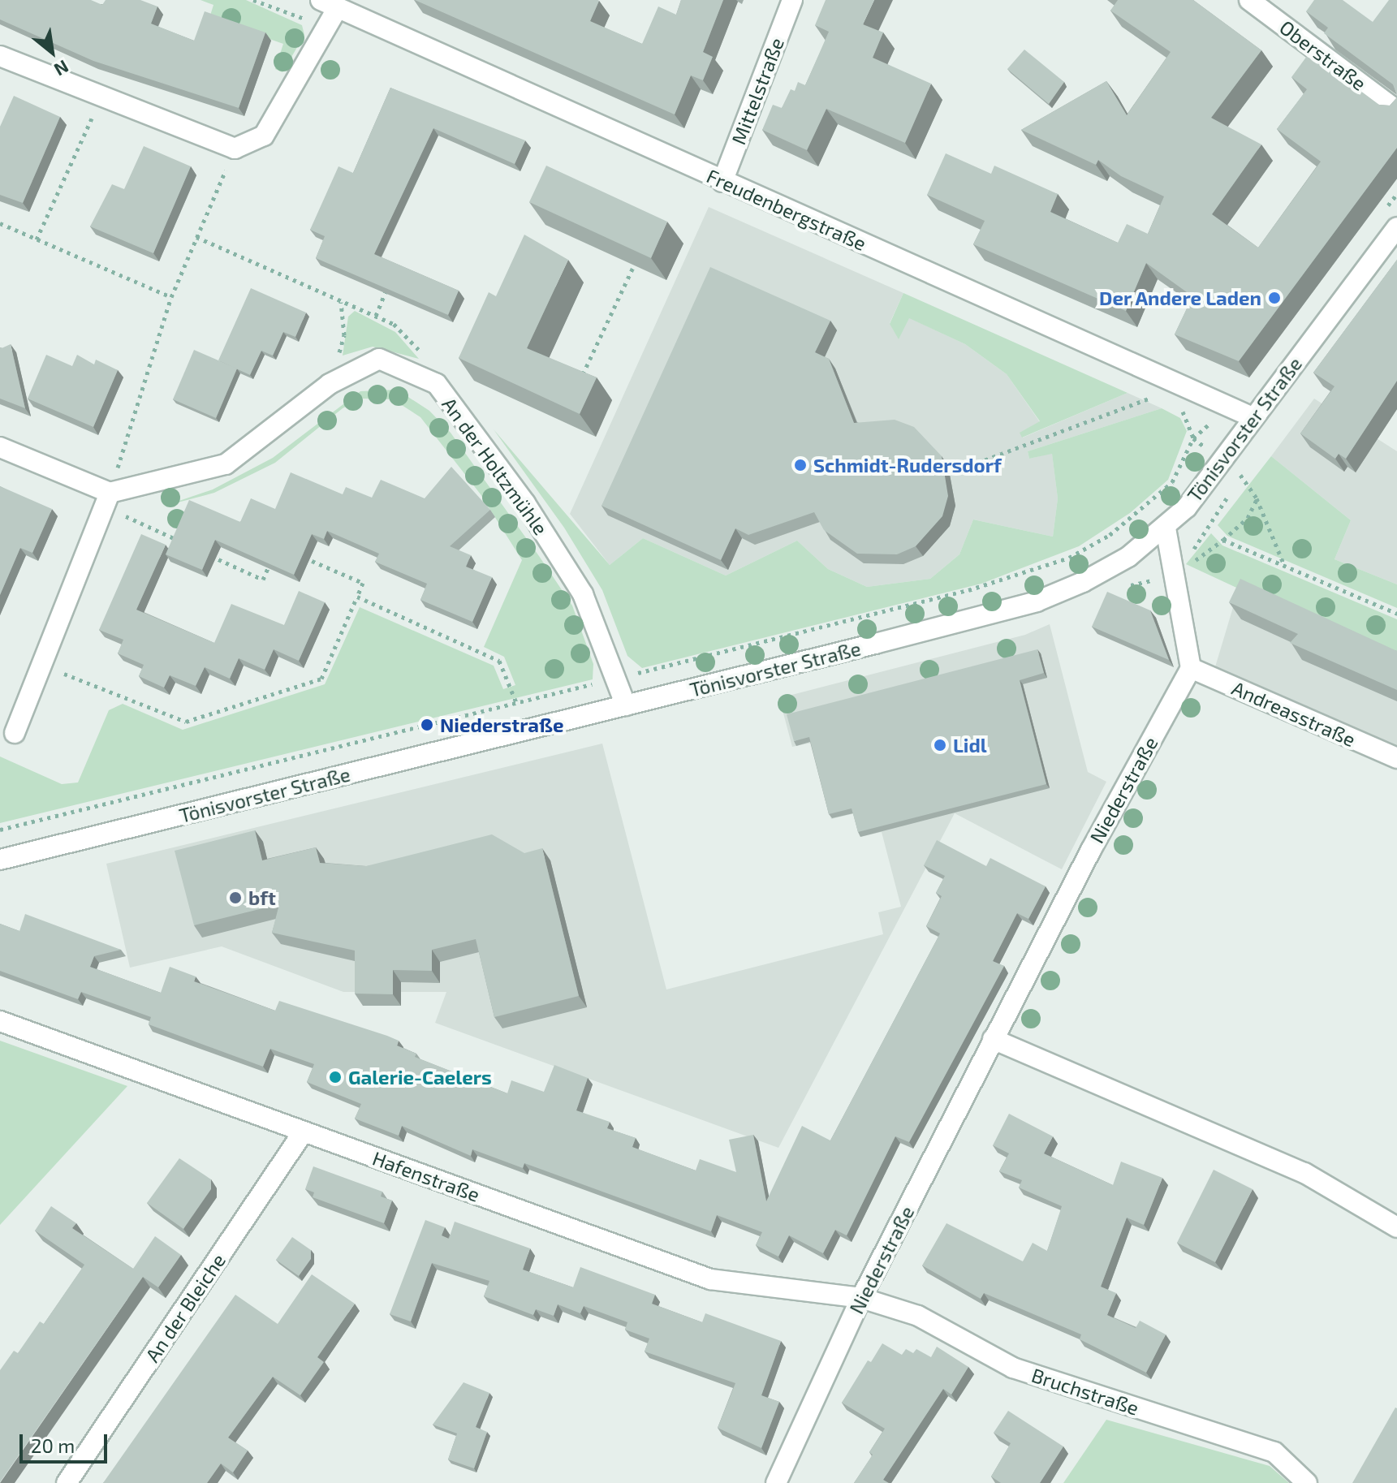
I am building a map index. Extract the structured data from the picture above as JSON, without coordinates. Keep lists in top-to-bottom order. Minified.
{"streets":{"street":["Oberstraße","Mittelstraße","Freudenbergstraße","Tönisvorster Straße","An der Holtzmühle","Andreasstraße","Niederstraße","Hafenstraße","An der Bleiche","Bruchstraße"]},"crossings":[["Mittelstraße","Freudenbergstraße"],["Freudenbergstraße","Tönisvorster Straße"],["Tönisvorster Straße","An der Holtzmühle"],["Andreasstraße","Niederstraße"],["Niederstraße","Hafenstraße"],["Niederstraße","Bruchstraße"],["Hafenstraße","An der Bleiche"],["Hafenstraße","Bruchstraße"]],"places":["Der Andere Laden","Schmidt-Rudersdorf","Niederstraße","Lidl","bft","Galerie-Caelers"],"scale_bar":"20 m","north":"bottom right"}
